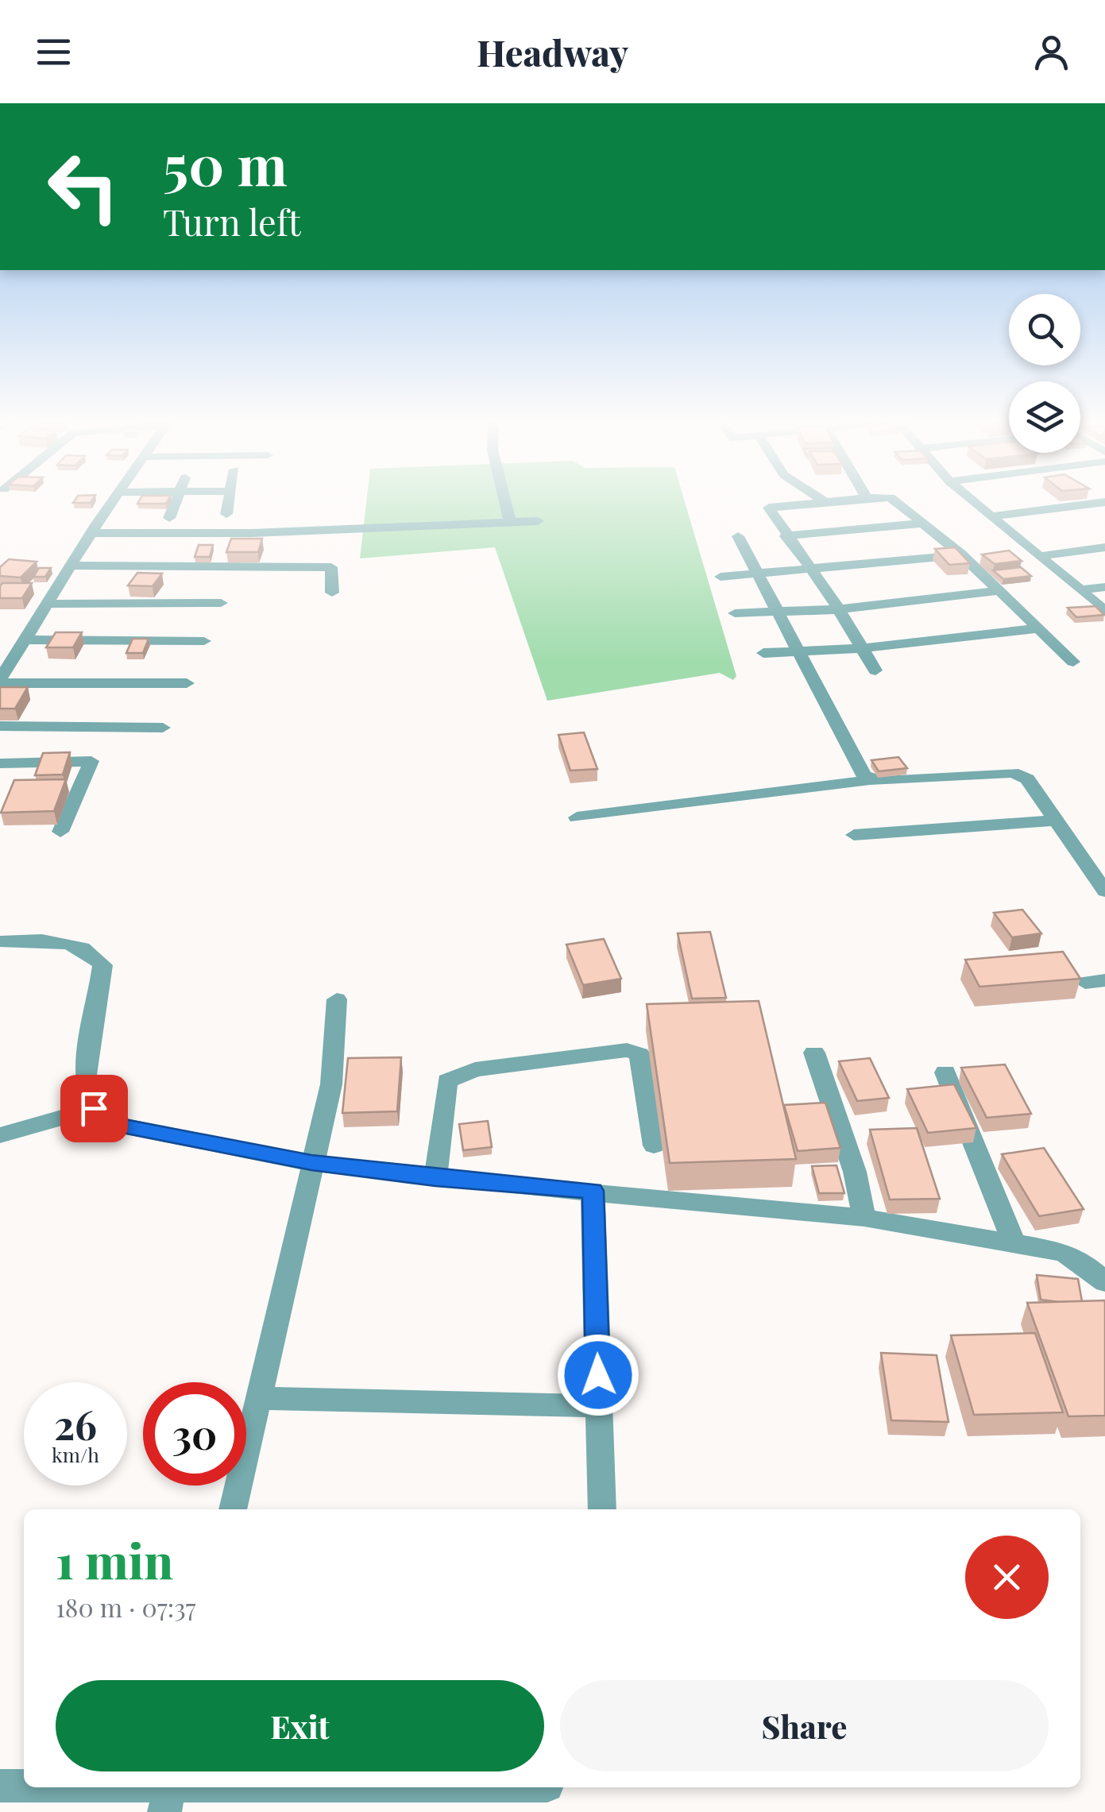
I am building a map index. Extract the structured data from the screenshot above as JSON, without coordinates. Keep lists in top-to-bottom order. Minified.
{"page":{"header":"Headway","turn":["50 m","Turn left"],"speed":"26 km/h","limit":"30","heading":["1 min","180 m · 07:37"],"buttons":["Exit","Share"]}}
